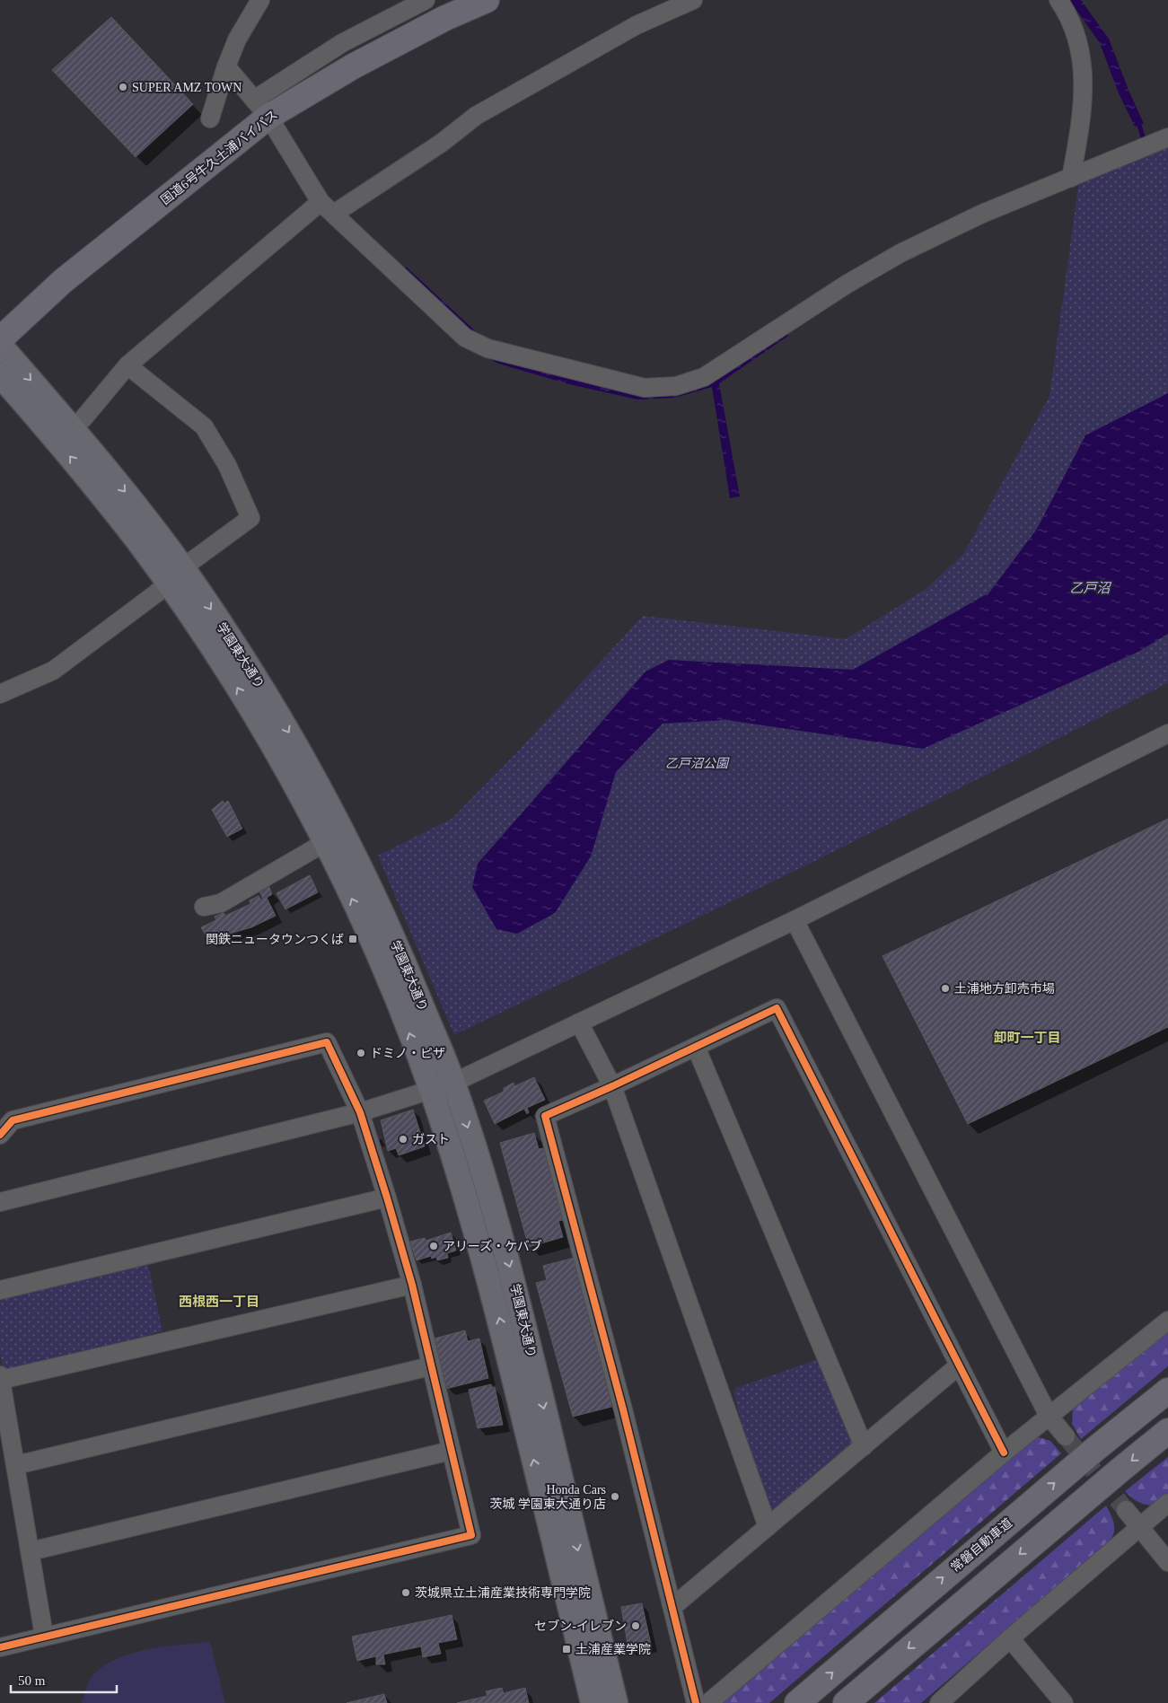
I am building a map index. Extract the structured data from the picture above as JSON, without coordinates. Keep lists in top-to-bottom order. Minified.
{"streets":{"highway":["国道6号牛久土浦バイパス","常磐自動車道"],"main road":["学園東大通り"]},"districts":["卸町一丁目","西根西一丁目"],"water":["乙戸沼"],"parks":["乙戸沼公園"],"places":{"other":["SUPER AMZ TOWN","土浦地方卸売市場","ドミノ・ピザ","ガスト","アリーズ・ケバブ","Honda Cars 茨城 学園東大通り店","茨城県立土浦産業技術専門学院","セブン-イレブン"],"transit":["関鉄ニュータウンつくば","土浦産業学院"]},"scale_bar":"50 m"}
